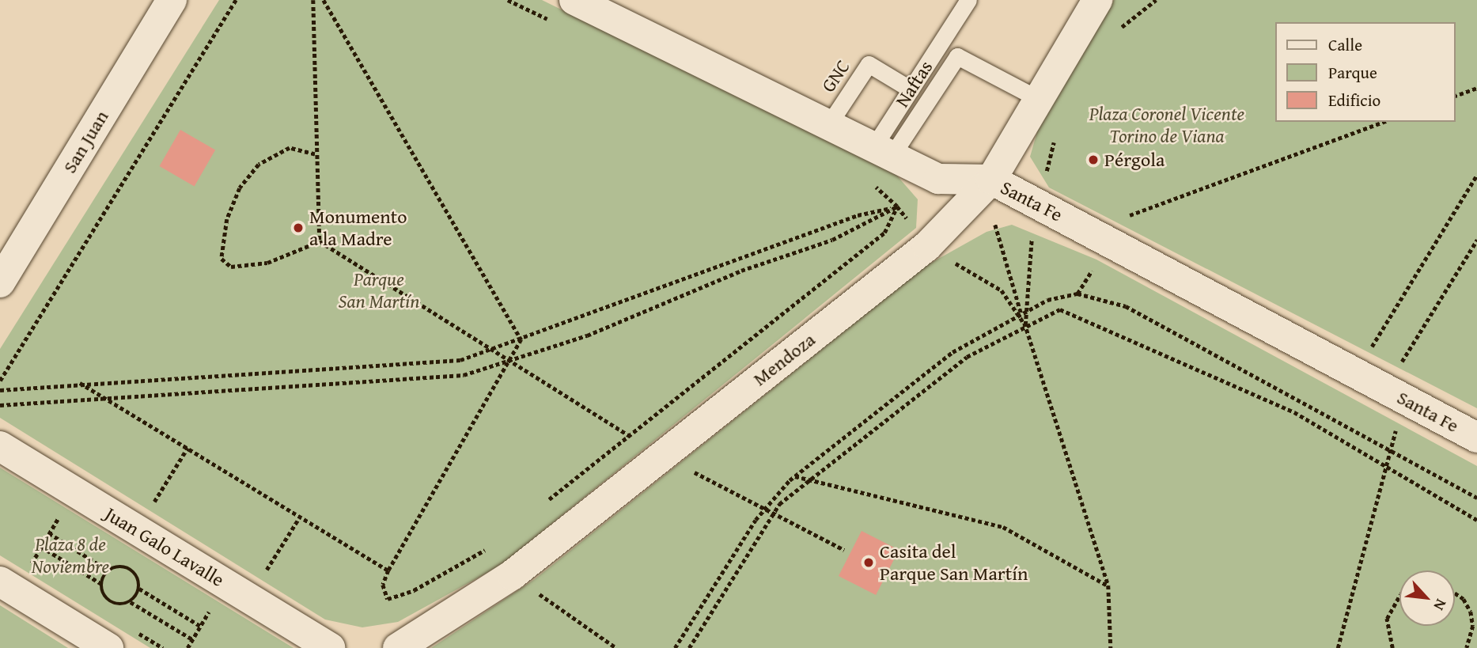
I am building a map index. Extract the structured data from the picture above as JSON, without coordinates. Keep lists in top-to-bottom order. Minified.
{"streets":{"street":["San Juan","Santa Fe","Mendoza","Juan Galo Lavalle"],"lane":["GNC","Naftas"]},"crossings":[["GNC","Santa Fe"],["Naftas","Santa Fe"],["Naftas","Mendoza"],["Santa Fe","Mendoza"]],"parks":["Plaza Coronel Vicente Torino de Viana","Parque San Martín","Plaza 8 de Noviembre"],"places":["Pérgola","Monumento a la Madre","Casita del Parque San Martín"],"legend":["Calle","Parque","Edificio"],"north":"bottom right"}
